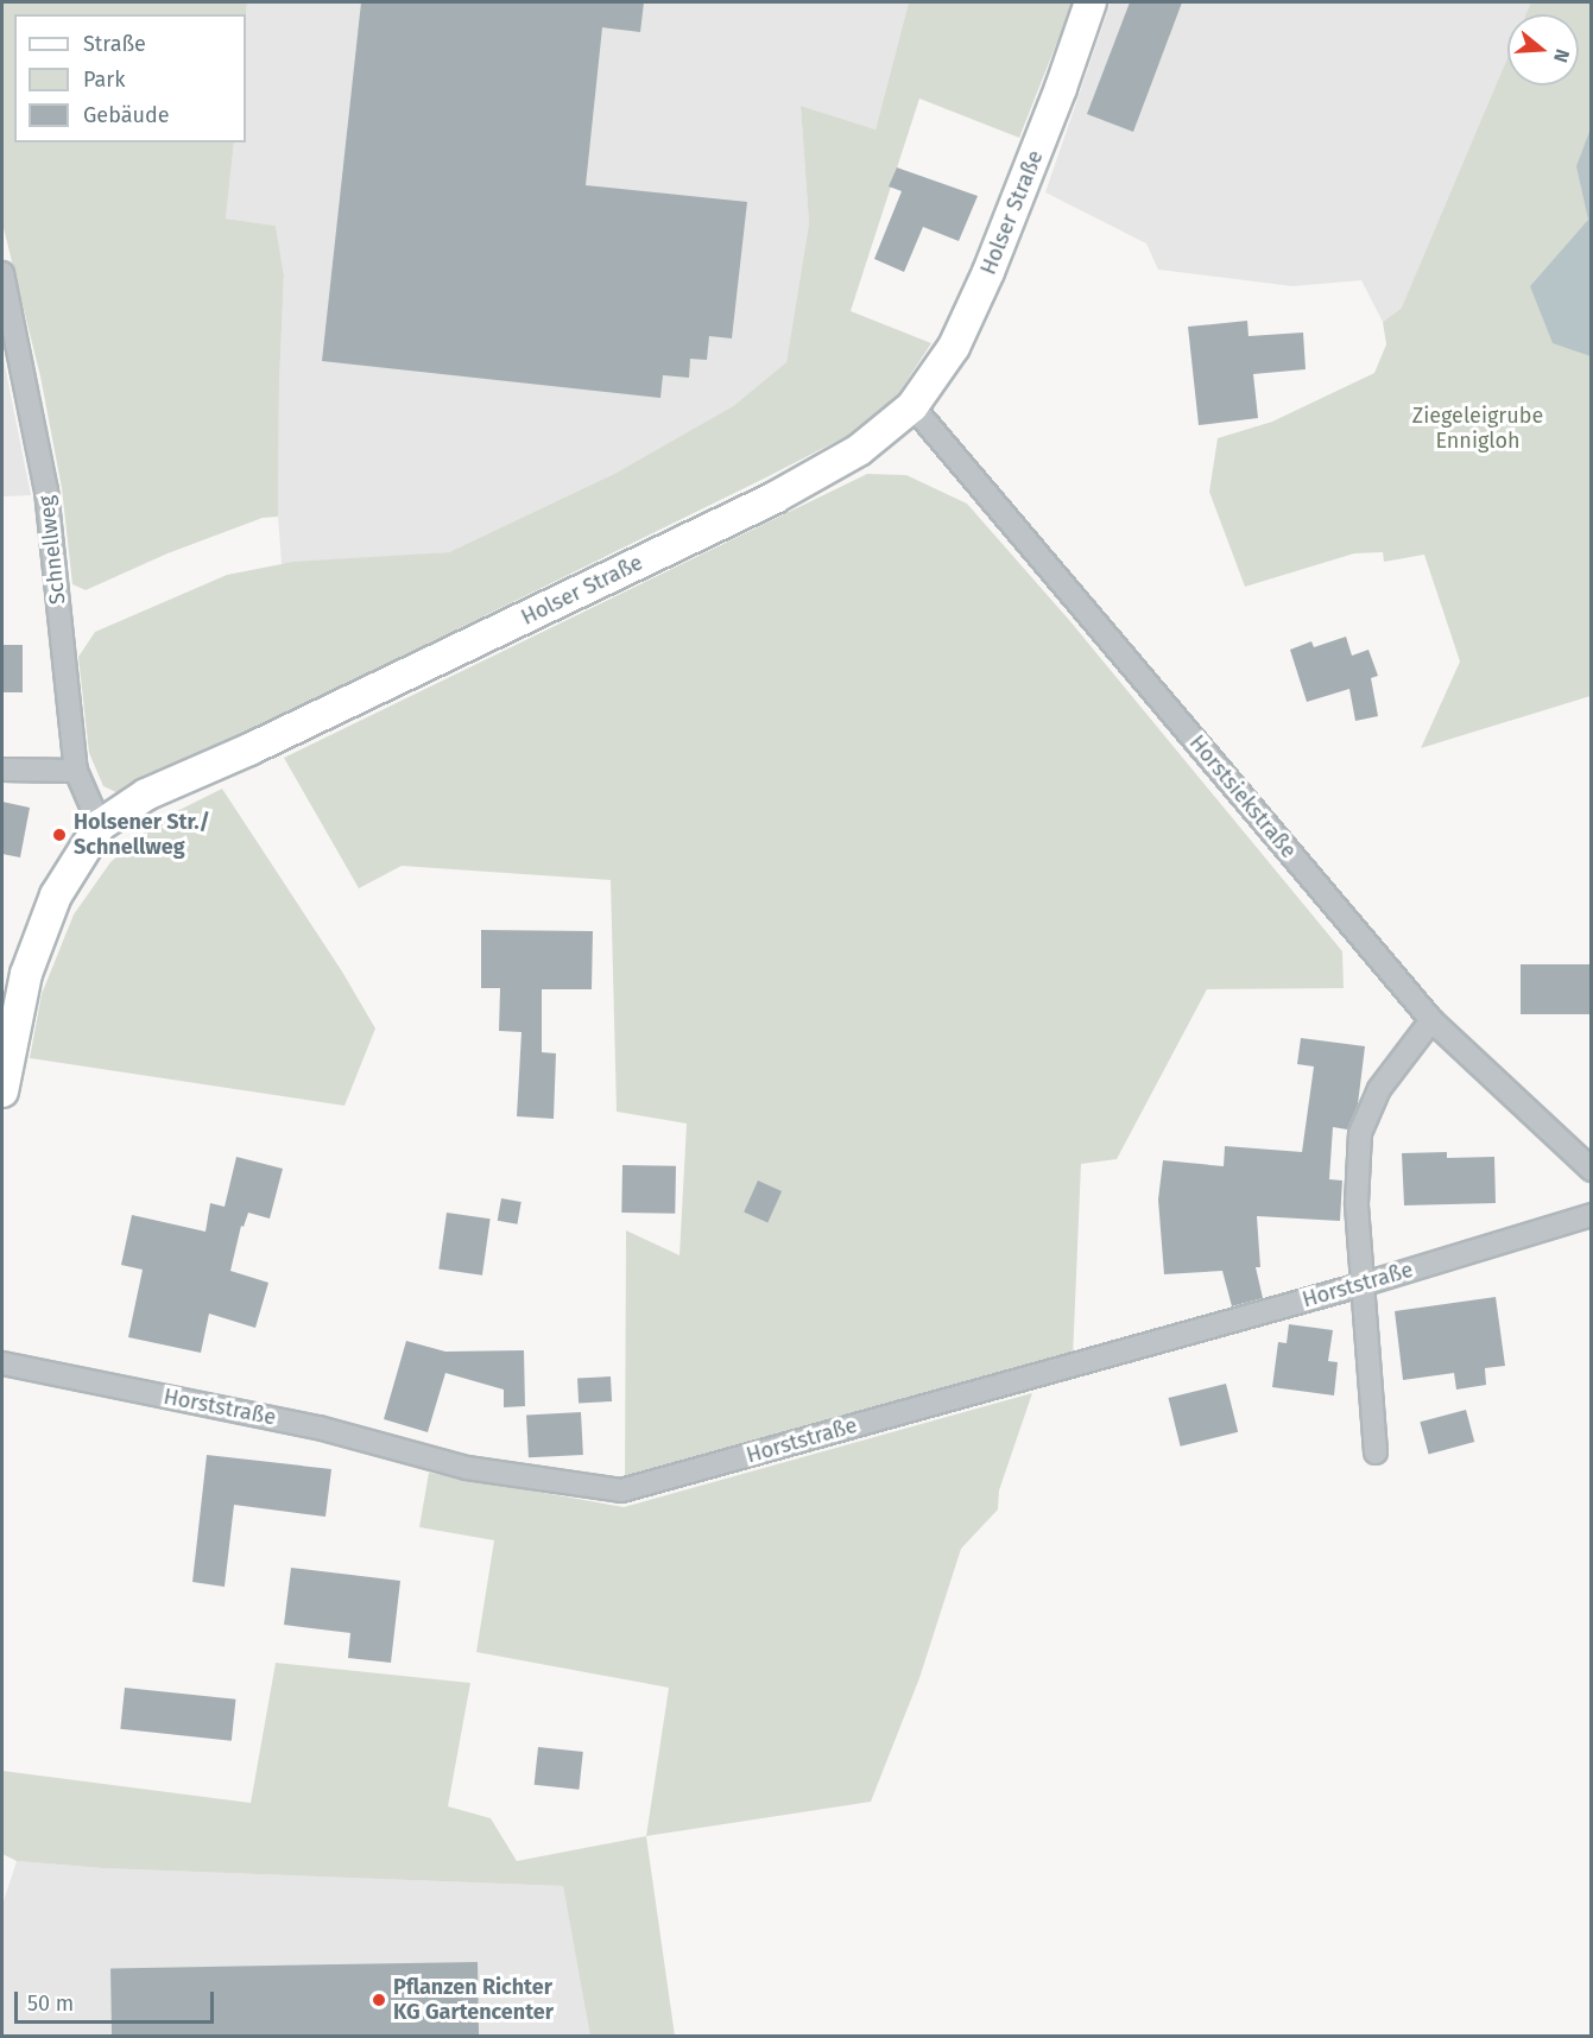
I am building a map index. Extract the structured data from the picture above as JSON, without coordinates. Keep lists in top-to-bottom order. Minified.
{"streets":{"main road":["Holser Straße"],"street":["Schnellweg","Horstsiekstraße","Horststraße"]},"crossings":[["Holser Straße","Schnellweg"],["Holser Straße","Horstsiekstraße"]],"parks":["Ziegeleigrube Ennigloh"],"places":["Holsener Str./ Schnellweg","Pflanzen Richter KG Gartencenter"],"legend":["Straße","Park","Gebäude"],"scale_bar":"50 m","north":"right"}
